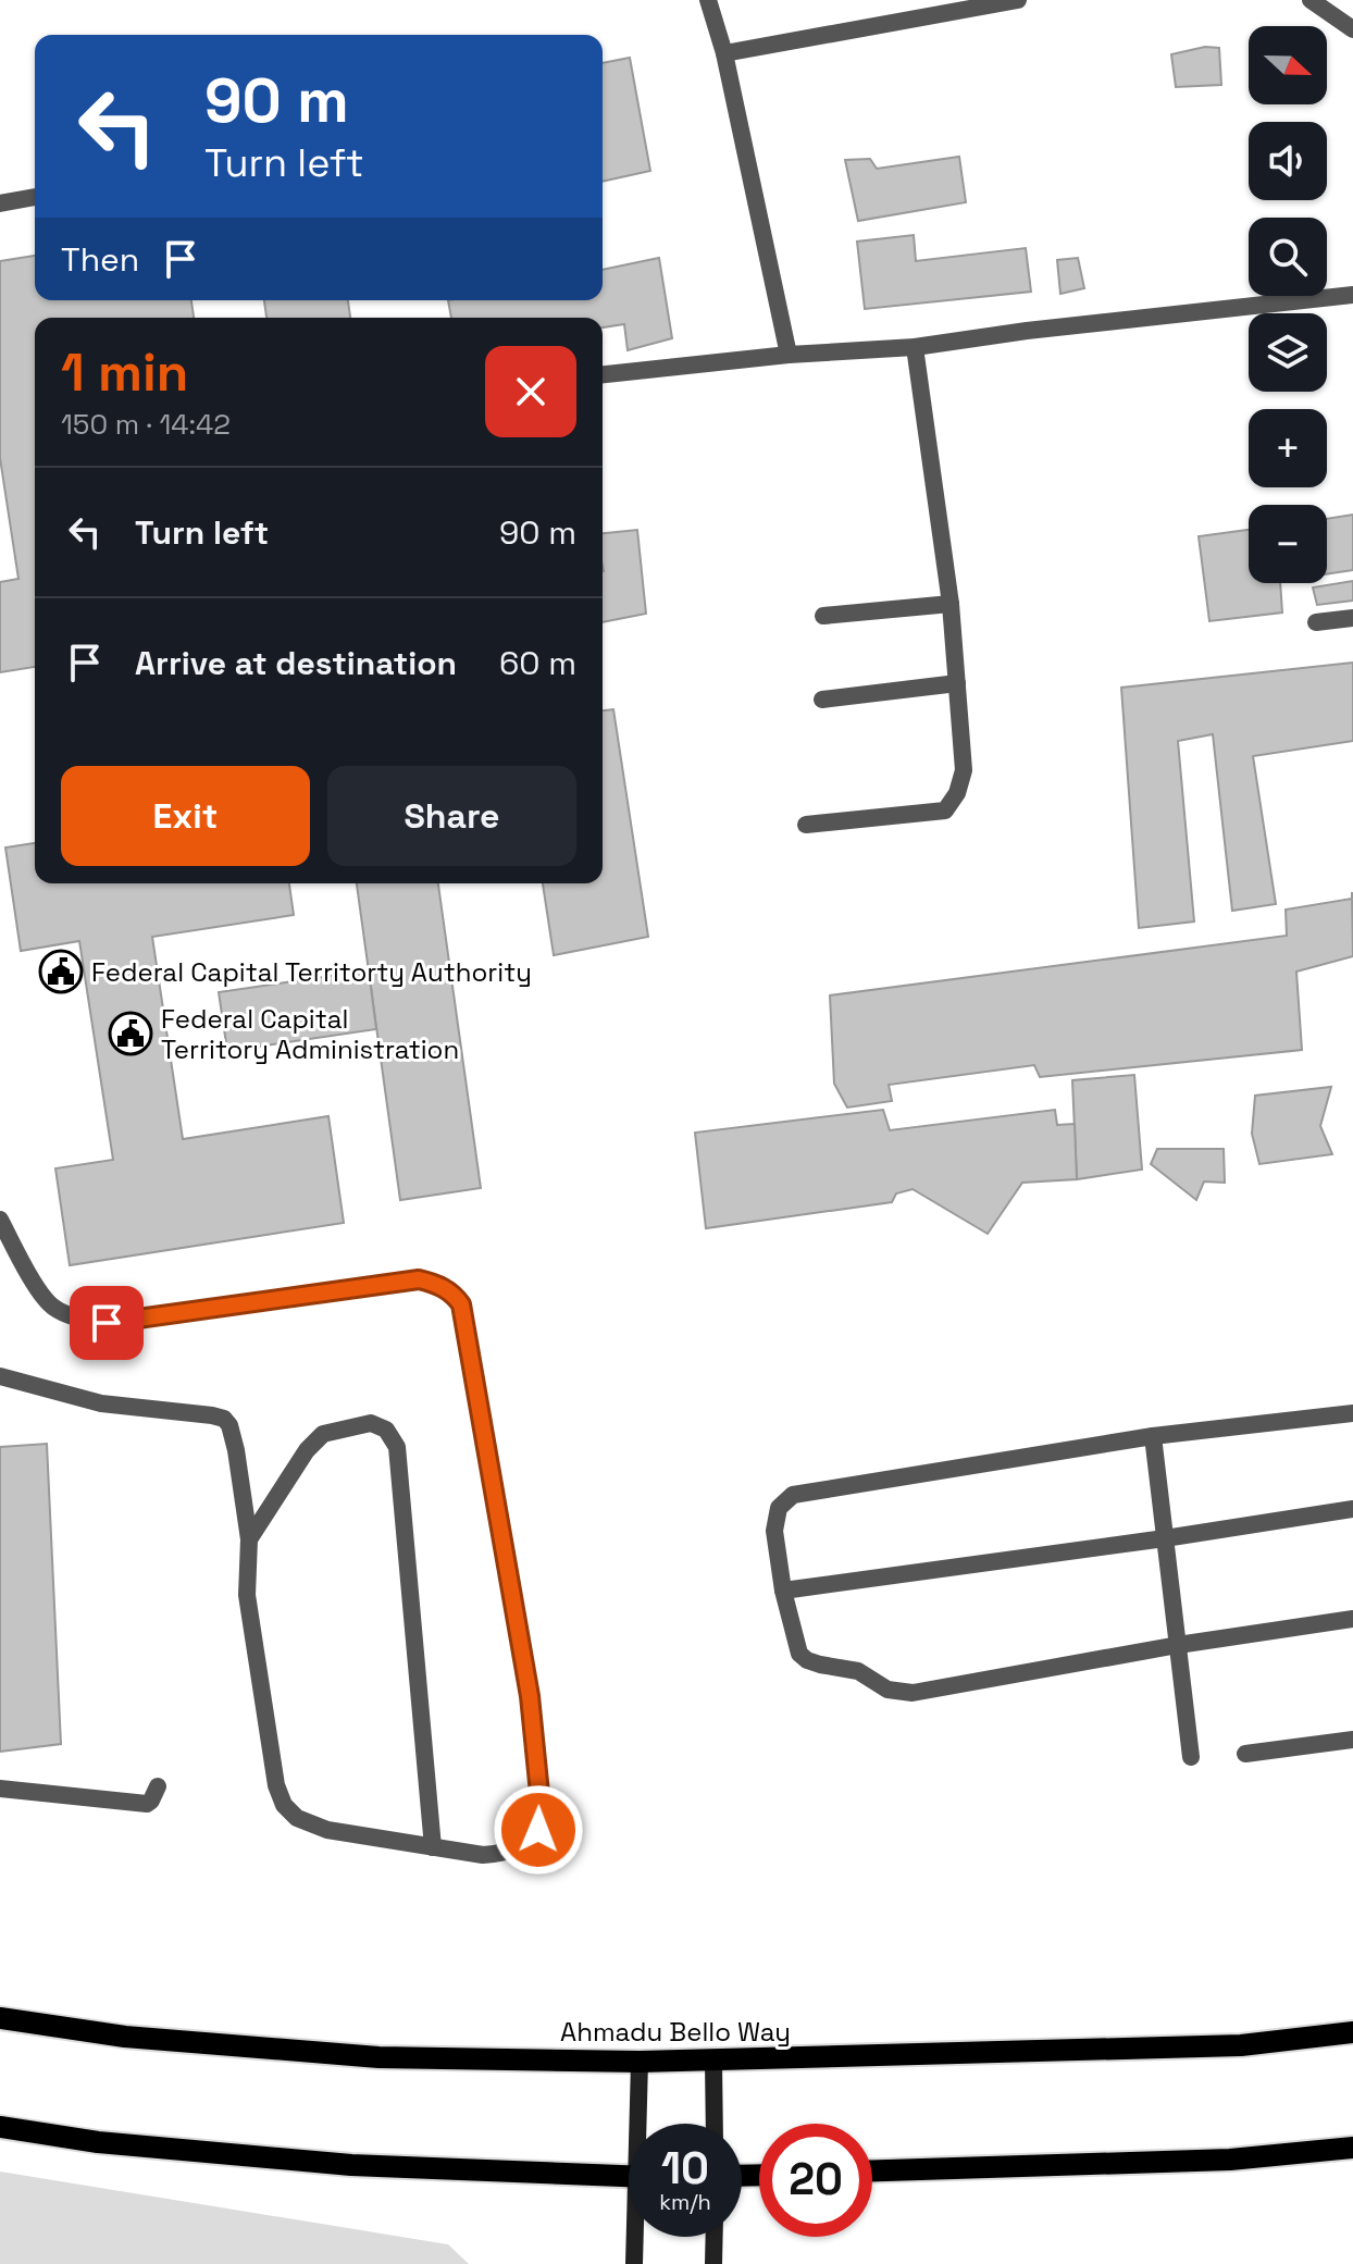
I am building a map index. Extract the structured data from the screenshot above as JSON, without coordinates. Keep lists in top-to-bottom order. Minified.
{"streets":{"main road":["Ahmadu Bello Way"]},"places":{"public building":["Federal Capital Territorty Authority","Federal Capital Territory Administration"]},"north":"right","page":{"map_buttons":["+","−"],"turn":["90 m","Turn left"],"then":"Then","heading":["1 min","150 m · 14:42"],"list":[{"name":"Turn left","value":"90 m"},{"name":"Arrive at destination","value":"60 m"}],"buttons":["Exit","Share"],"speed":"10 km/h","limit":"20"}}
